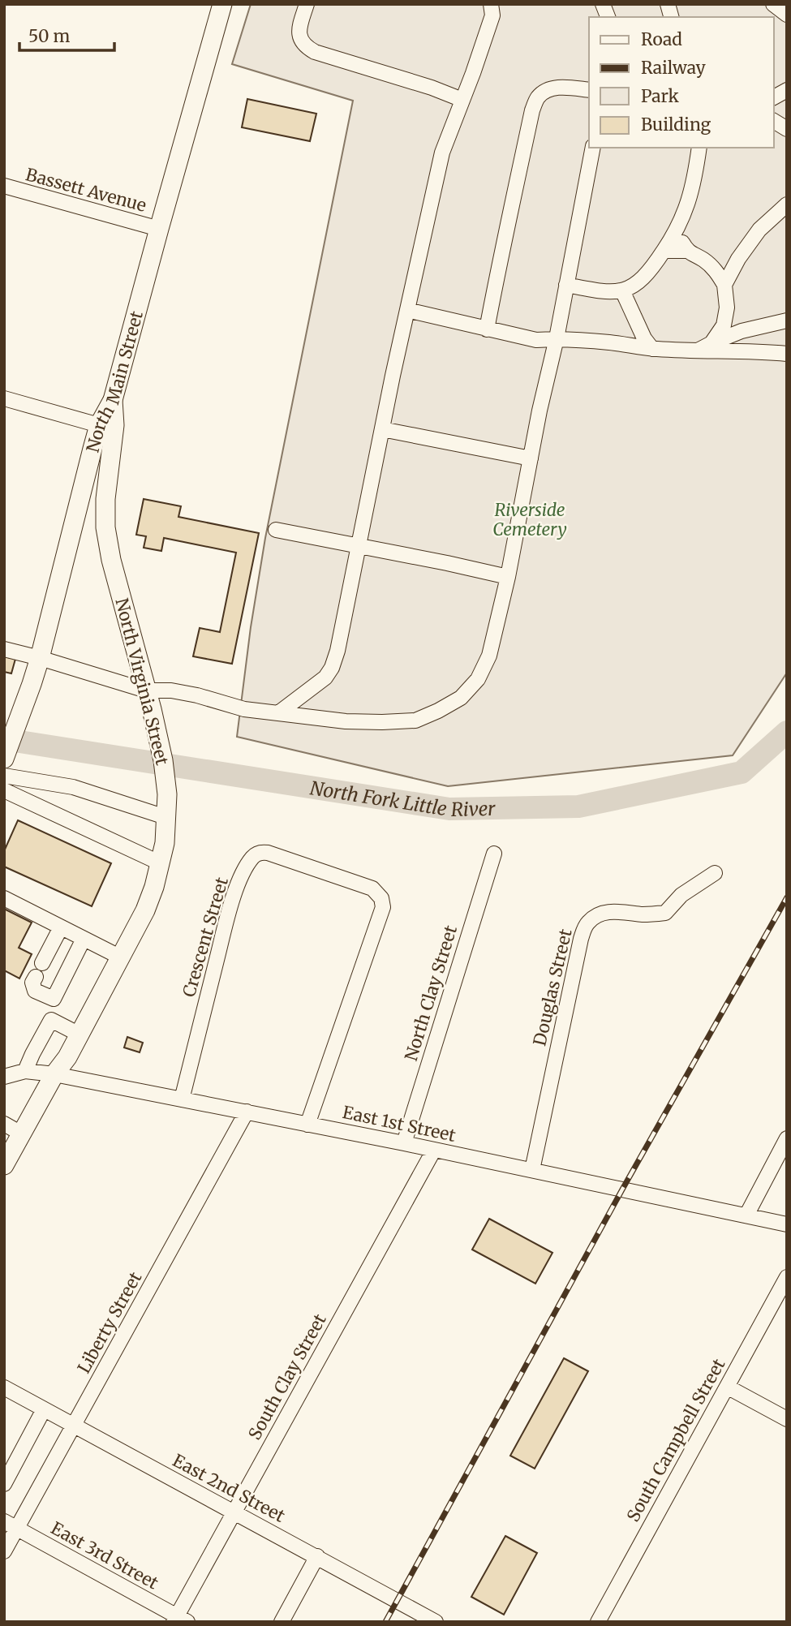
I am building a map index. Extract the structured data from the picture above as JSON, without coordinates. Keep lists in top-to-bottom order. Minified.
{"streets":{"main road":["North Main Street","North Virginia Street"],"street":["Bassett Avenue","Crescent Street","Douglas Street","North Clay Street","East 1st Street","Liberty Street","South Clay Street","South Campbell Street","East 2nd Street","East 3rd Street"]},"crossings":[["Bassett Avenue","North Main Street"],["North Main Street","North Virginia Street"],["North Virginia Street","East 1st Street"],["Crescent Street","East 1st Street"],["Douglas Street","East 1st Street"],["North Clay Street","East 1st Street"],["East 1st Street","Liberty Street"],["East 1st Street","South Clay Street"],["Liberty Street","East 2nd Street"],["Liberty Street","East 3rd Street"],["South Clay Street","East 2nd Street"],["South Clay Street","East 3rd Street"]],"water":["North Fork Little River"],"parks":["Riverside Cemetery"],"legend":["Road","Railway","Park","Building"],"scale_bar":"50 m"}
